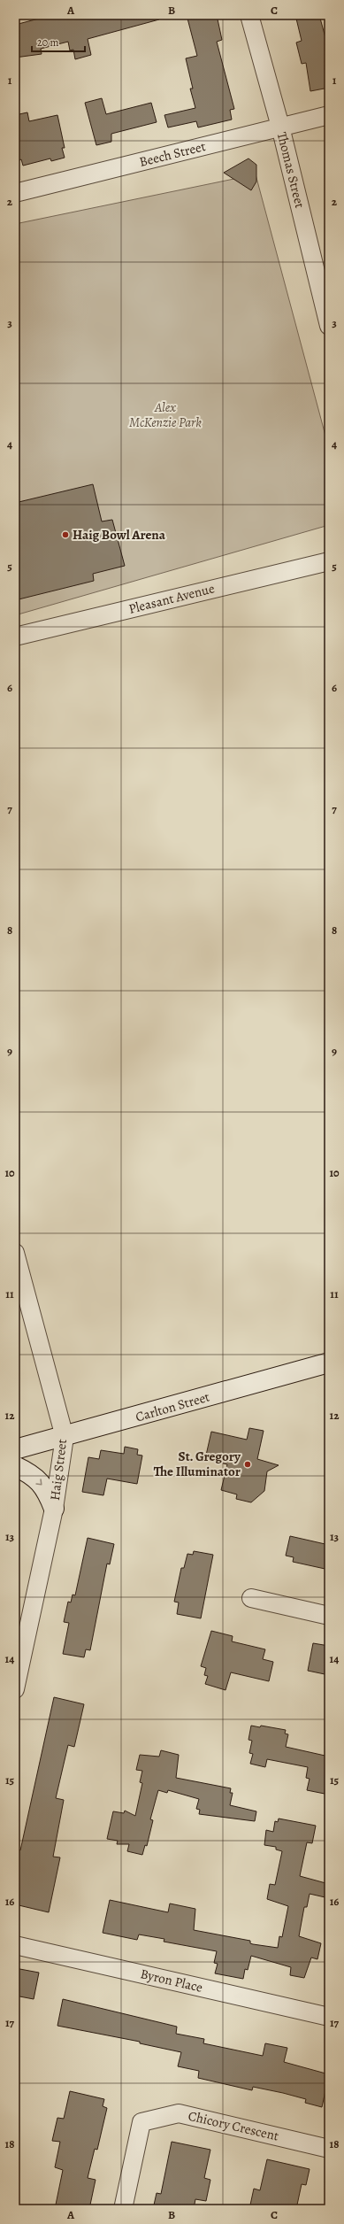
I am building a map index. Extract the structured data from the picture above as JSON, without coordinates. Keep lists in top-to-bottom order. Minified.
{"streets":{"main road":["Carlton Street"],"street":["Beech Street","Thomas Street","Pleasant Avenue","Haig Street","Byron Place","Chicory Crescent"]},"crossings":[["Beech Street","Thomas Street"],["Carlton Street","Haig Street"]],"parks":["Alex McKenzie Park"],"places":["Haig Bowl Arena","St. Gregory The Illuminator"],"scale_bar":"20 m","grid":{"columns":["A","B","C"],"rows":["1","2","3","4","5","6","7","8","9","10","11","12","13","14","15","16","17","18"]}}
